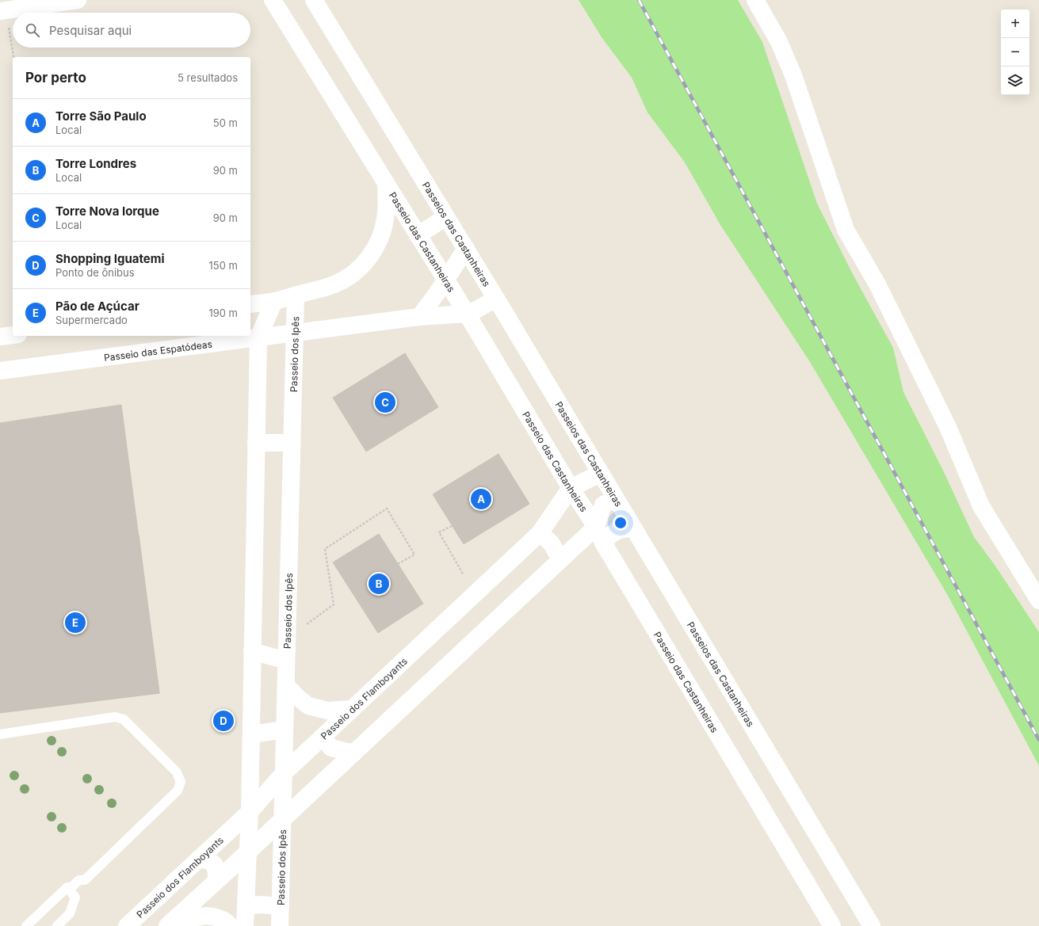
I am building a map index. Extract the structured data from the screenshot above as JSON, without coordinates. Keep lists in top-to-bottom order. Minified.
{"streets":{"street":["Passeios das Castanheiras","Passeio das Castanheiras","Passeio das Espatódeas","Passeio dos Ipês","Passeio dos Flamboyants"]},"crossings":[["Passeios das Castanheiras","Passeio dos Flamboyants"],["Passeio das Castanheiras","Passeio das Espatódeas"],["Passeio das Castanheiras","Passeio dos Flamboyants"],["Passeio das Espatódeas","Passeio dos Ipês"],["Passeio dos Ipês","Passeio dos Flamboyants"]],"page":{"map_buttons":["+","−"],"search":"Pesquisar aqui","heading":["Por perto","5 resultados"],"list":[{"mark":"A","name":"Torre São Paulo","note":"Local","value":"50 m"},{"mark":"B","name":"Torre Londres","note":"Local","value":"90 m"},{"mark":"C","name":"Torre Nova Iorque","note":"Local","value":"90 m"},{"mark":"D","name":"Shopping Iguatemi","note":"Ponto de ônibus","value":"150 m"},{"mark":"E","name":"Pão de Açúcar","note":"Supermercado","value":"190 m"}],"pins":["C","A","B","E","D"]}}
